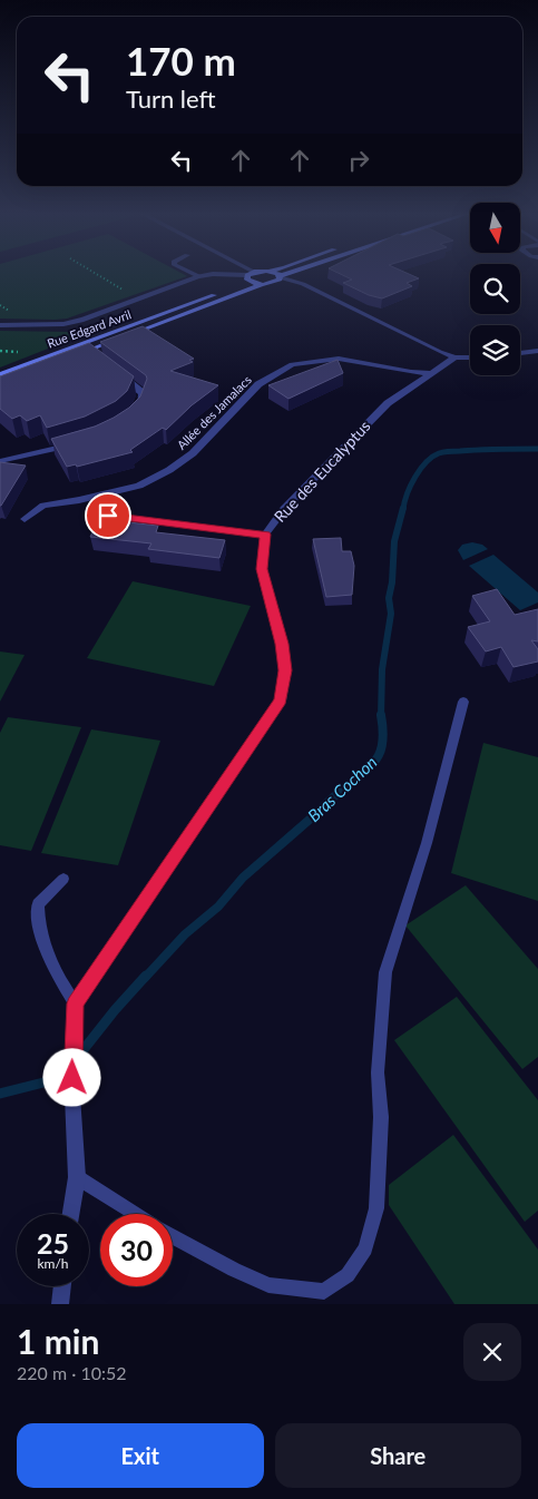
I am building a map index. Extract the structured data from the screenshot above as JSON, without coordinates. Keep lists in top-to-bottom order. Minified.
{"streets":{"street":["Rue Edgard Avril","Allée des Jamalacs","Rue des Eucalyptus"]},"crossings":[["Allée des Jamalacs","Rue des Eucalyptus"]],"water":["Bras Cochon"],"north":"bottom","page":{"turn":["170 m","Turn left"],"speed":"25 km/h","limit":"30","heading":["1 min","220 m · 10:52"],"buttons":["Exit","Share"]}}
